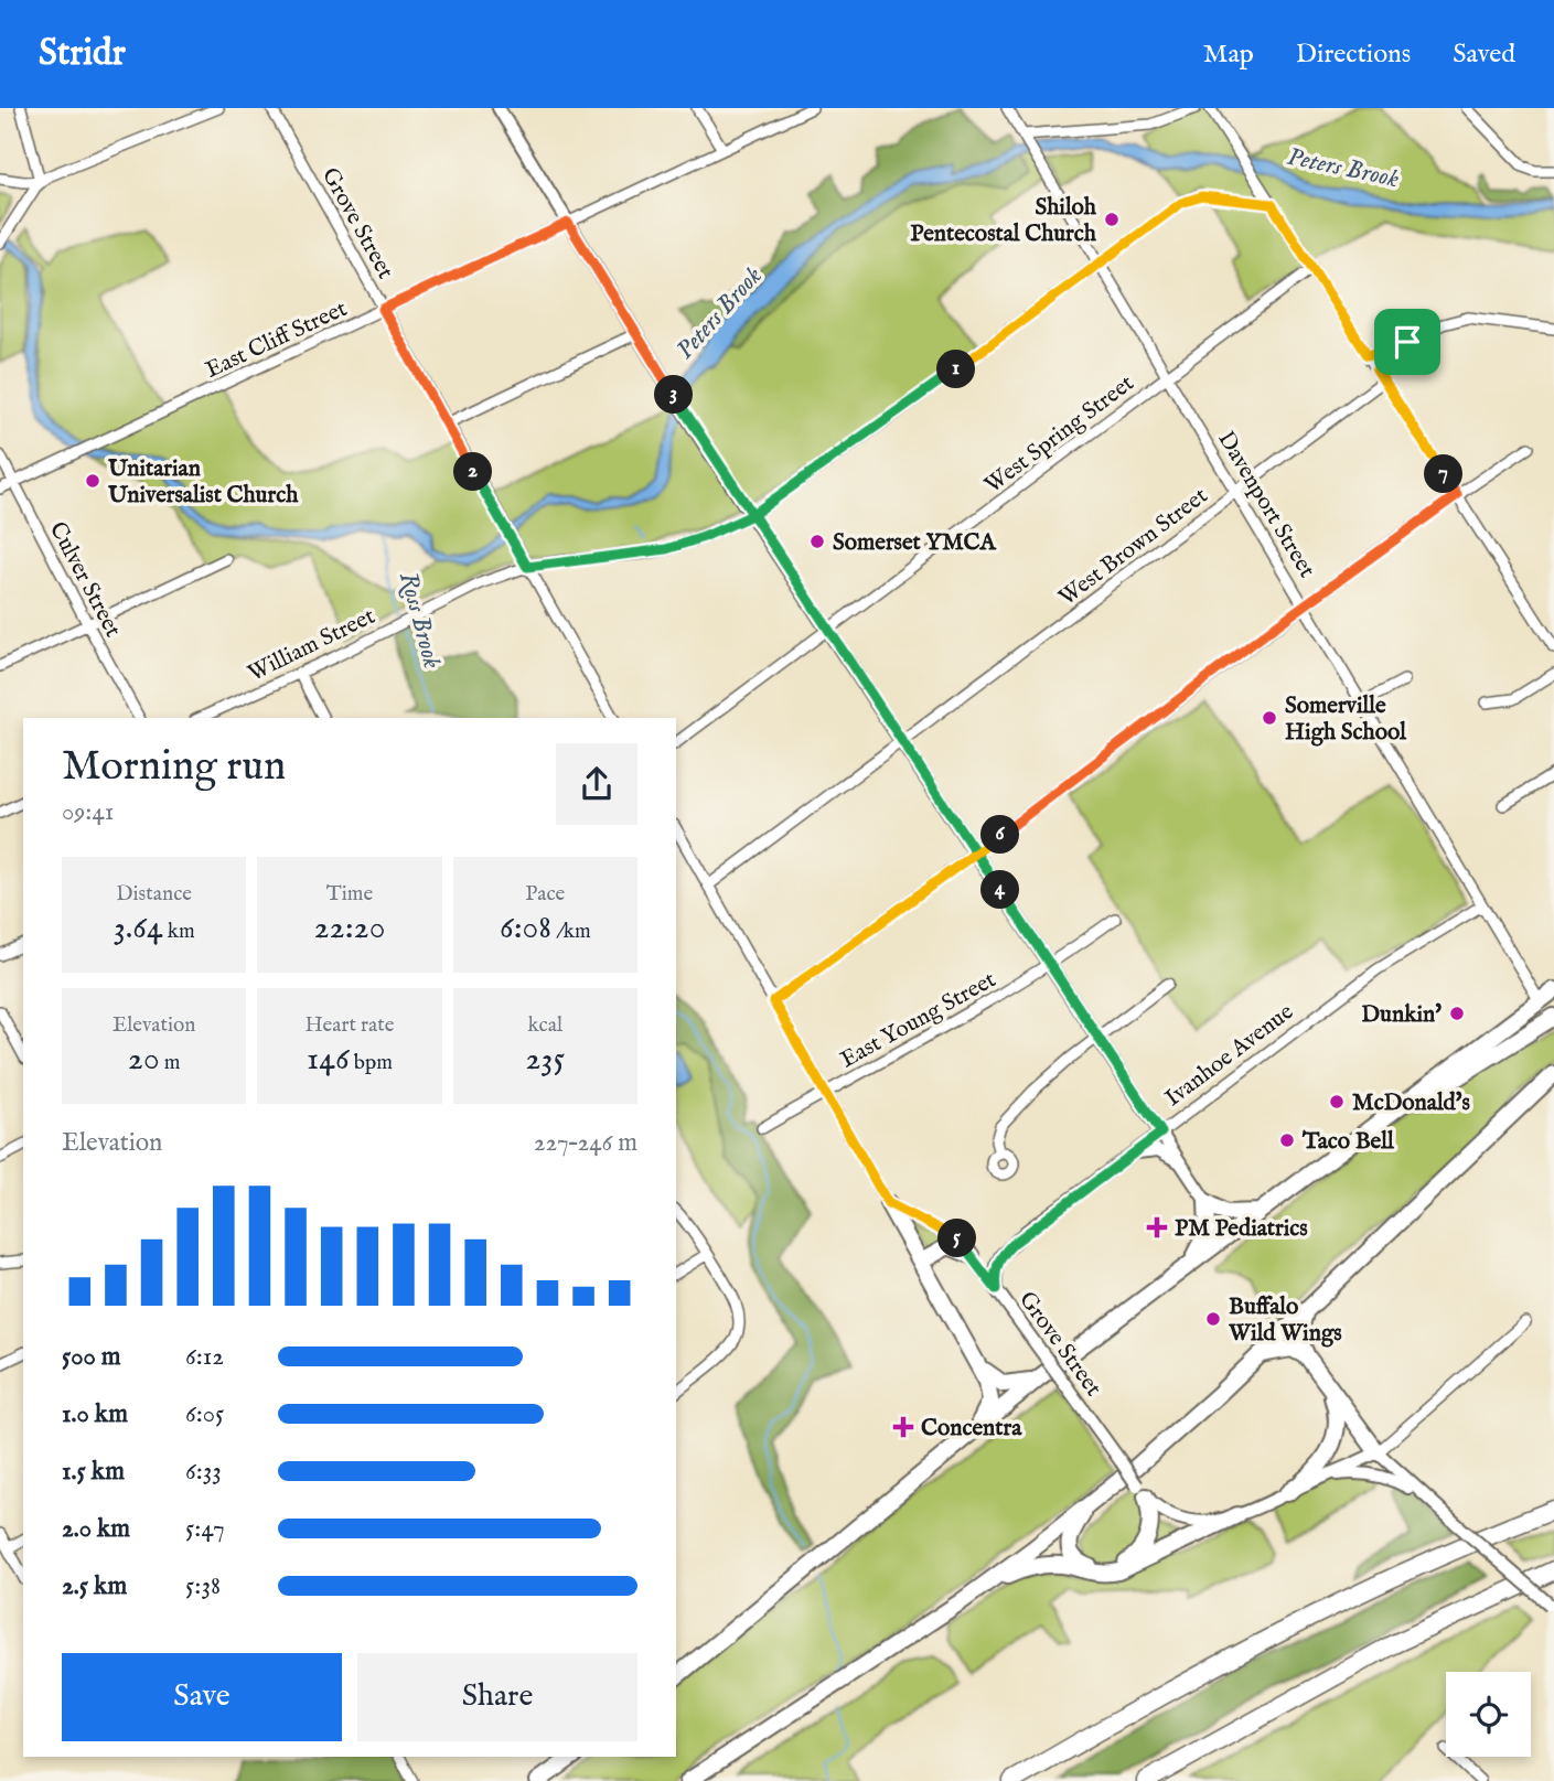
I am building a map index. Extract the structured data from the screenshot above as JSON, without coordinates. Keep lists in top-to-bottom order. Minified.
{"streets":{"street":["Grove Street","East Cliff Street","West Spring Street","Davenport Street","West Brown Street","Culver Street","William Street","East Young Street","Ivanhoe Avenue"]},"crossings":[["Grove Street","East Cliff Street"],["Grove Street","William Street"],["Grove Street","Ivanhoe Avenue"],["East Cliff Street","Culver Street"],["West Spring Street","Davenport Street"],["Davenport Street","West Brown Street"],["Davenport Street","William Street"],["Davenport Street","Ivanhoe Avenue"]],"water":["Peters Brook","Ross Brook"],"places":{"other":["Shiloh Pentecostal Church","Unitarian Universalist Church","Somerset YMCA","Somerville High School","Dunkin'","McDonald's","Taco Bell","Buffalo Wild Wings"],"health":["PM Pediatrics","Concentra"]},"page":{"header":"Stridr","nav":["Map","Directions","Saved"],"pins":["1","3","2","7","6","4","5"],"heading":["Morning run","09:41"],"stats":[["Distance","3.64 km"],["Time","22:20"],["Pace","6:08 /km"],["Elevation","20 m"],["Heart rate","146 bpm"],["kcal","235"]],"chart":["Elevation","227–246 m"],"list":[{"name":"500 m","note":"6:12"},{"name":"1.0 km","note":"6:05"},{"name":"1.5 km","note":"6:33"},{"name":"2.0 km","note":"5:47"},{"name":"2.5 km","note":"5:38"}],"buttons":["Save","Share"]}}
